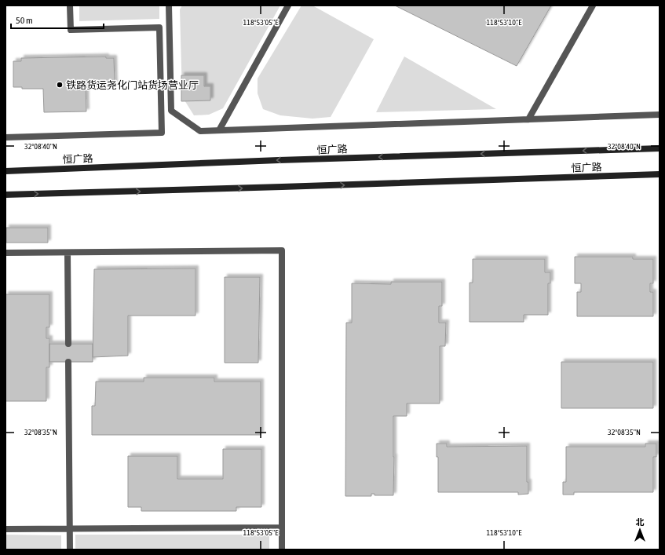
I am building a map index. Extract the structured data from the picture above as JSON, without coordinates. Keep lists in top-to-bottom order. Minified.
{"streets":{"street":["恒广路"]},"places":["铁路货运尧化门站货场营业厅"],"scale_bar":"50 m","north":"top","coordinates":["118°53'05\"E","118°53'10\"E","32°08'40\"N","32°08'35\"N"]}
